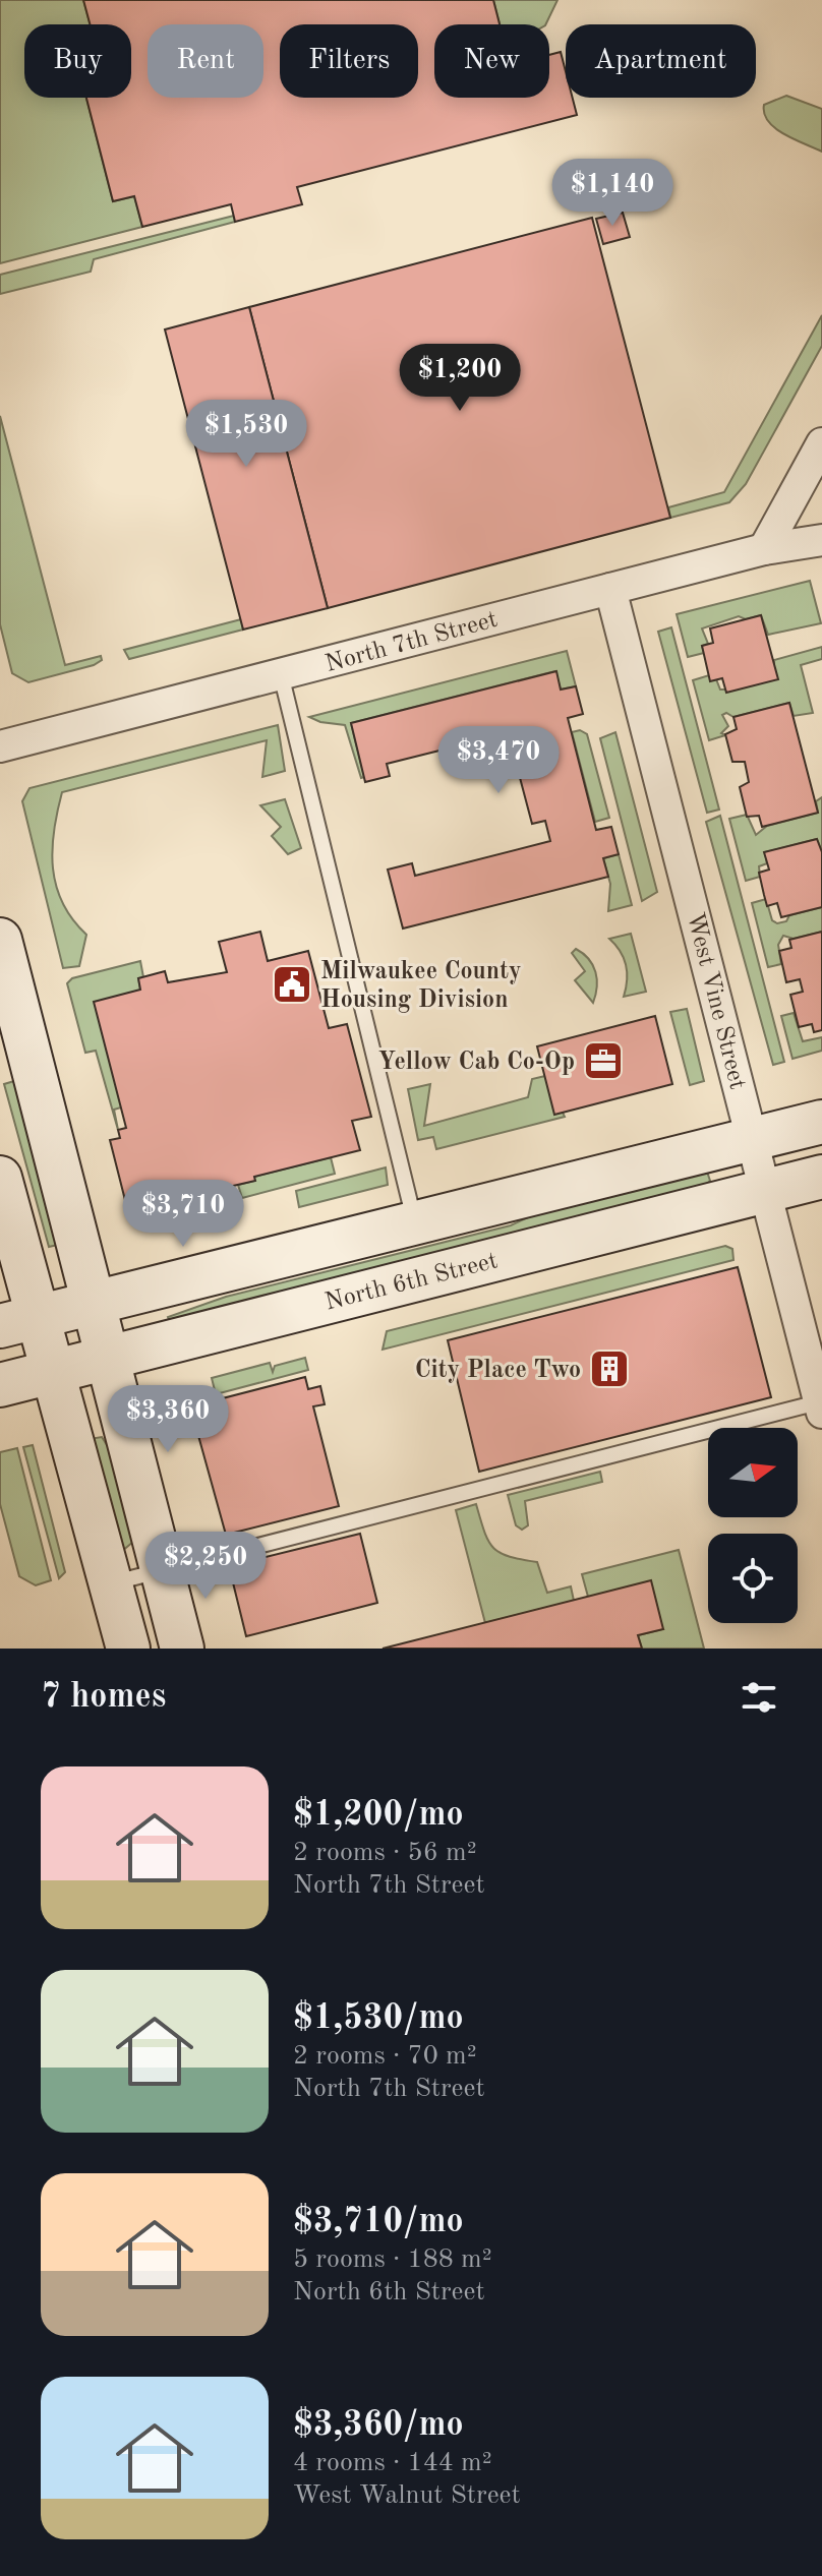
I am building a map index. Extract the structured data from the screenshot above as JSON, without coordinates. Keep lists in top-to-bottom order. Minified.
{"streets":{"main road":["North 6th Street"],"street":["North 7th Street","West Vine Street"]},"crossings":[["North 7th Street","West Vine Street"],["West Vine Street","North 6th Street"]],"places":{"public building":["Milwaukee County Housing Division"],"office":["Yellow Cab Co-Op"],"building":["City Place Two"]},"north":"right","page":{"chip":["Buy","Rent","Filters","New","Apartment"],"price":["$1,140","$1,200","$1,530","$3,470","$3,710","$3,360","$2,250"],"heading":"7 homes","list":[{"name":"$1,200/mo","note":"2 rooms · 56 m² · North 7th Street"},{"name":"$1,530/mo","note":"2 rooms · 70 m² · North 7th Street"},{"name":"$3,710/mo","note":"5 rooms · 188 m² · North 6th Street"},{"name":"$3,360/mo","note":"4 rooms · 144 m² · West Walnut Street"}]}}
